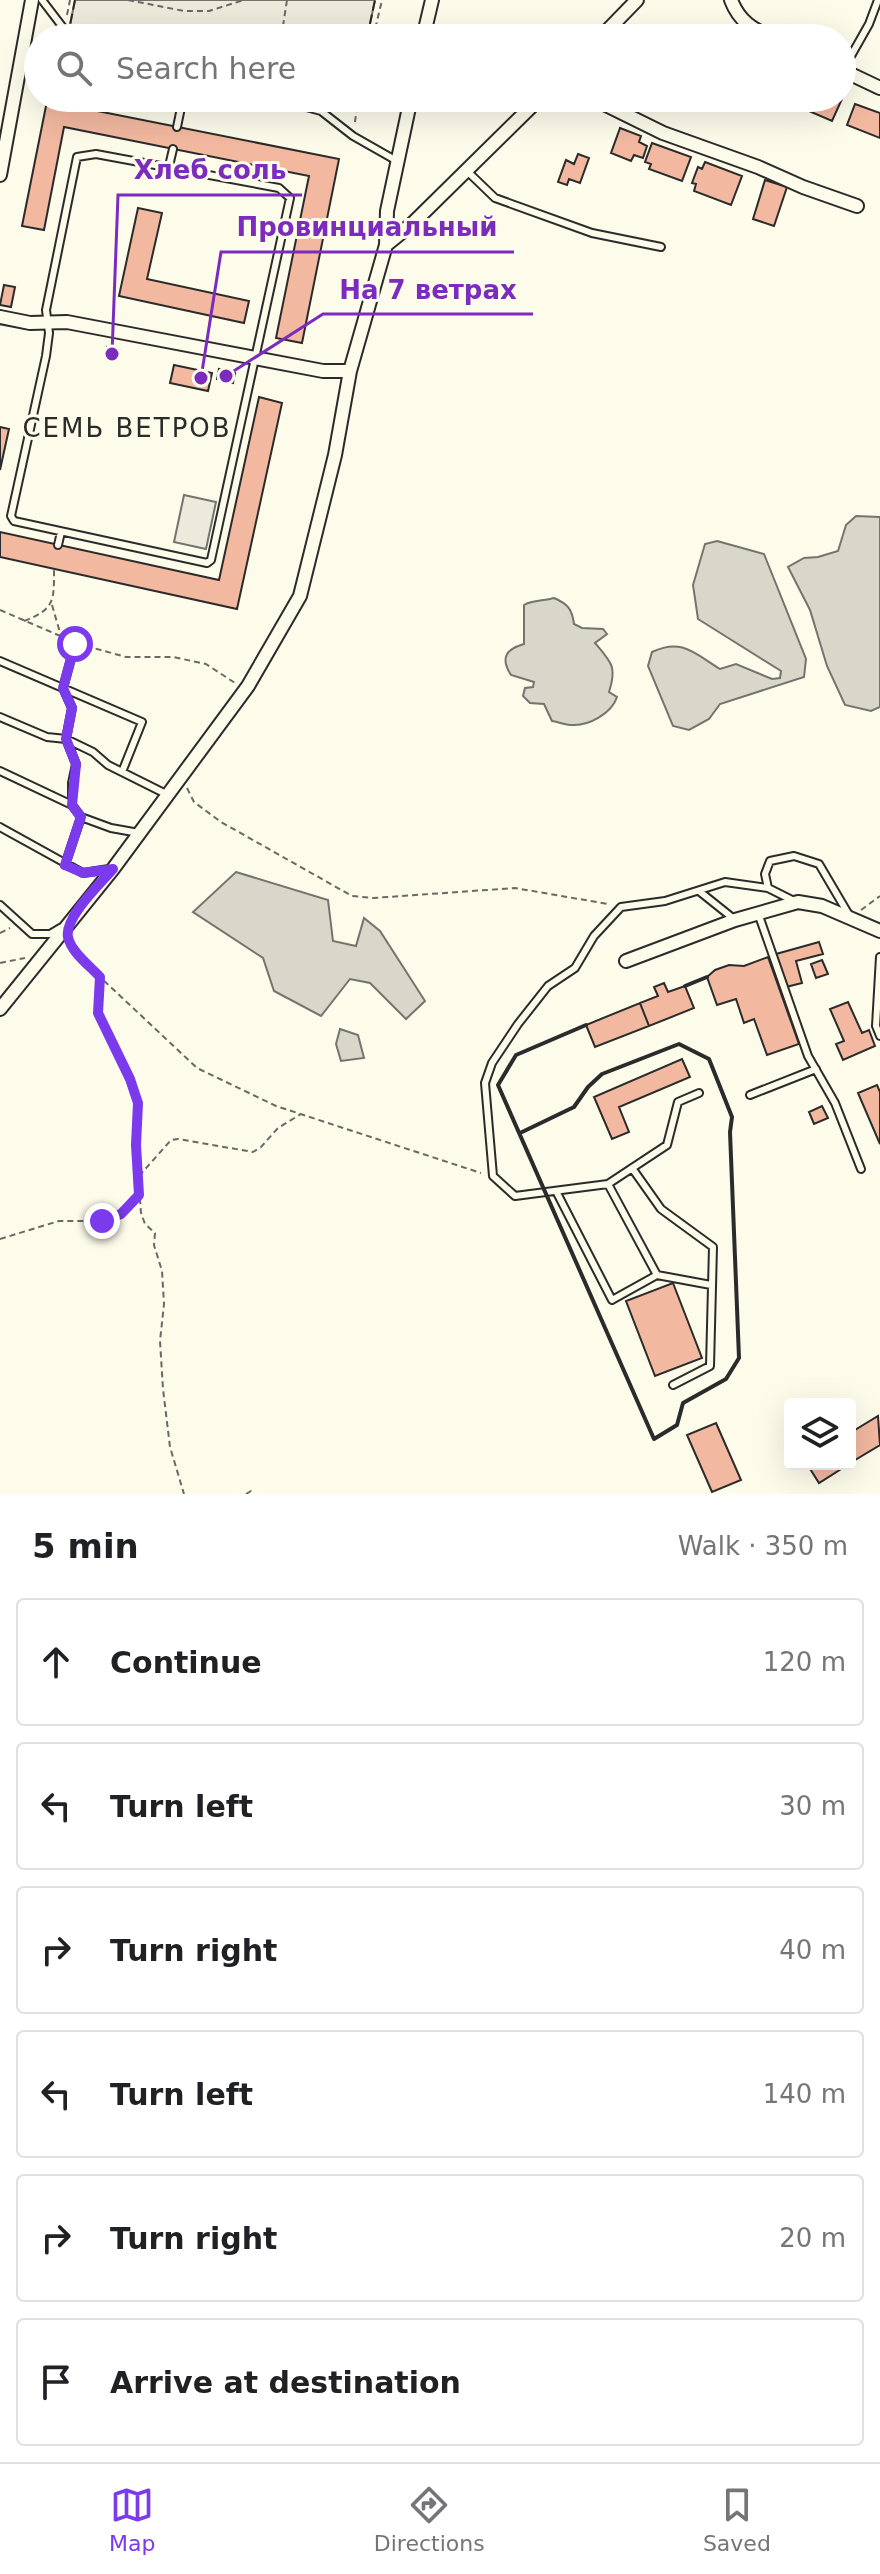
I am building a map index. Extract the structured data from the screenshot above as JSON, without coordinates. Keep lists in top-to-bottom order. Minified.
{"districts":["СЕМЬ ВЕТРОВ"],"places":["Хлеб соль","На 7 ветрах","Провинциальный"],"page":{"search":"Search here","heading":["5 min","Walk · 350 m"],"list":[["Continue","120 m"],["Turn left","30 m"],["Turn right","40 m"],["Turn left","140 m"],["Turn right","20 m"],"Arrive at destination"],"nav":["Map","Directions","Saved"]}}
